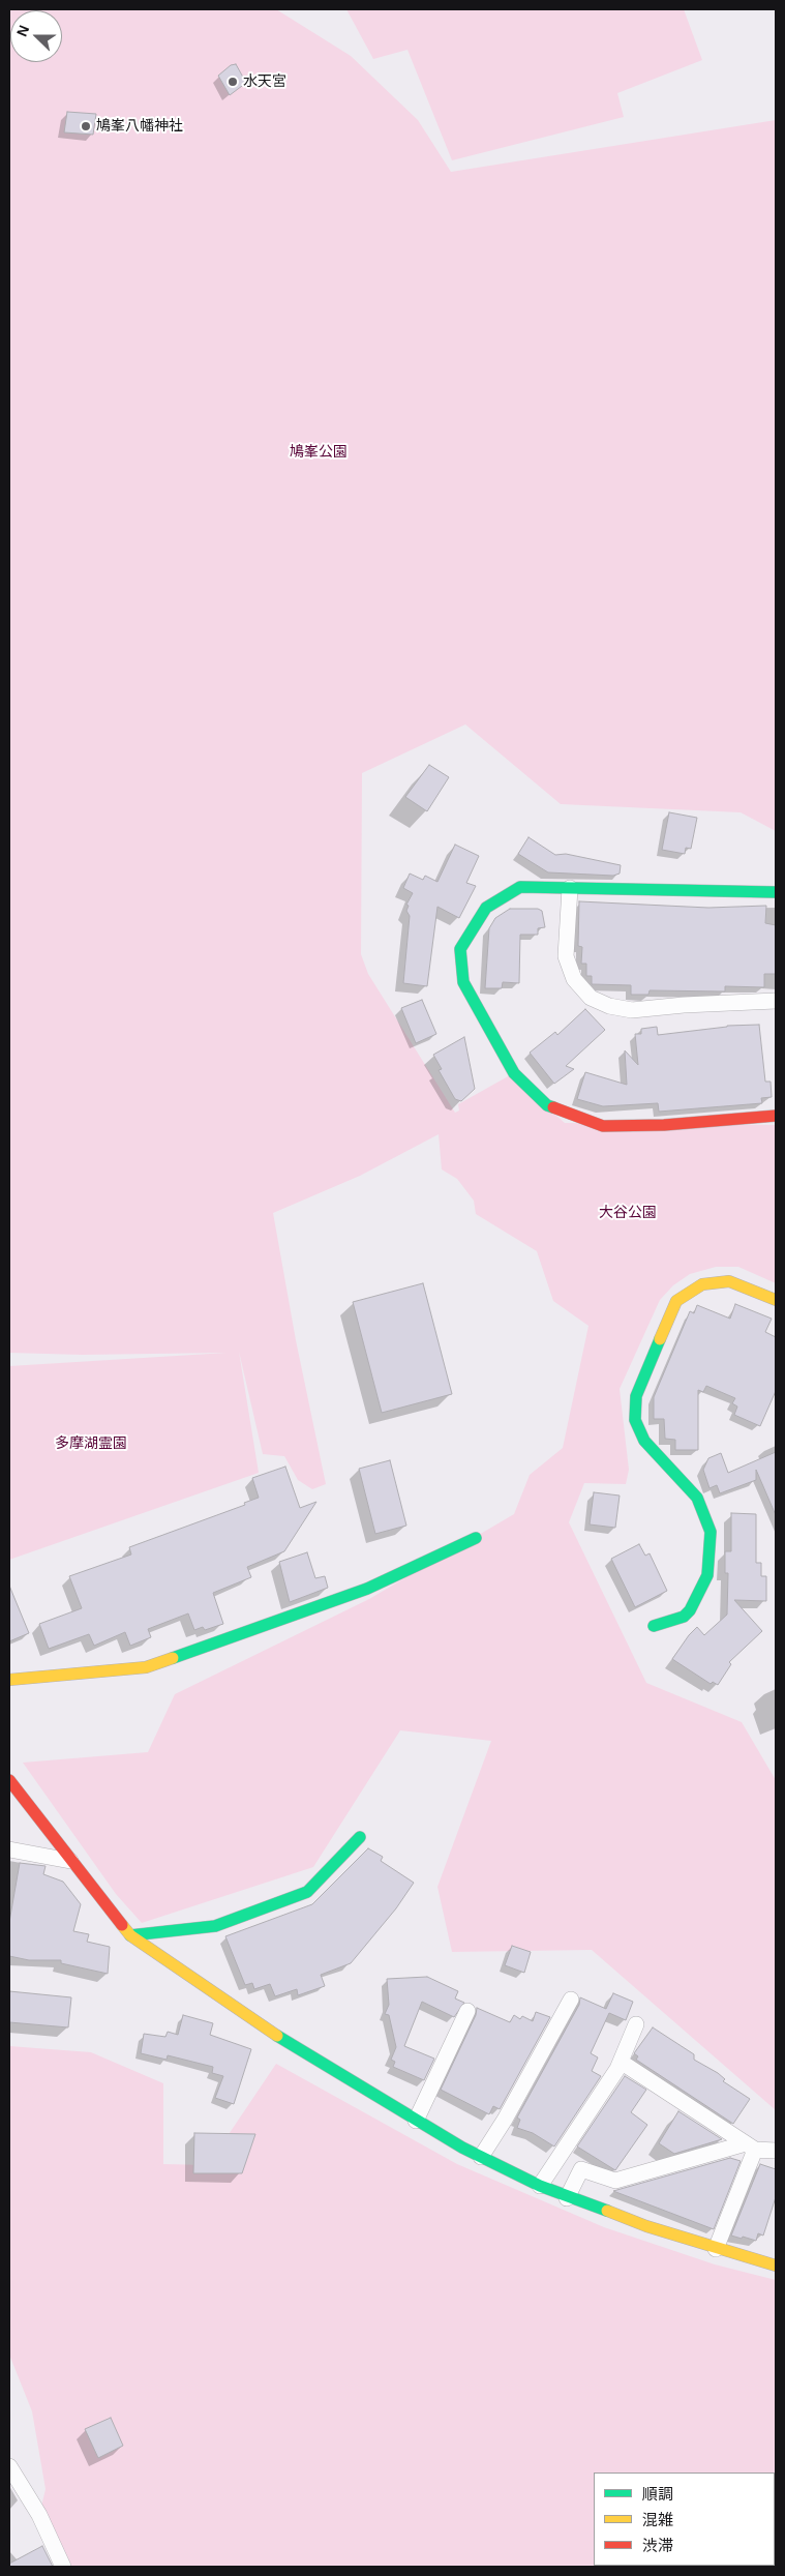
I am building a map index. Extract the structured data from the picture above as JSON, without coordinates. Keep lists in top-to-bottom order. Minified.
{"parks":["鳩峯公園","大谷公園","多摩湖霊園"],"places":["水天宮","鳩峯八幡神社"],"legend":["順調","混雑","渋滞"],"north":"left"}
